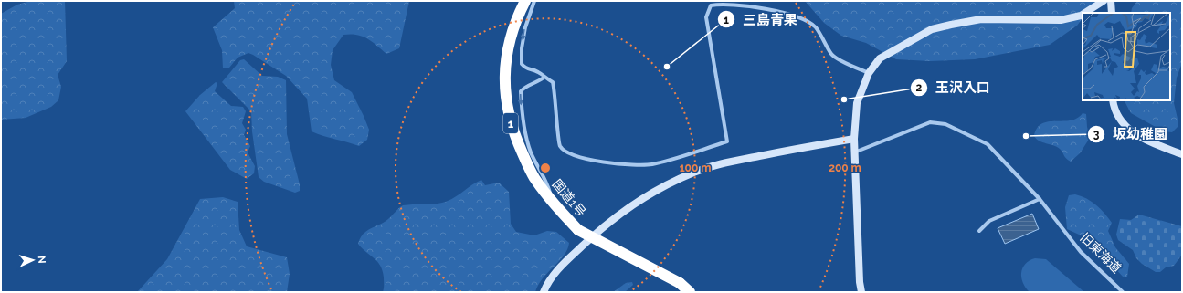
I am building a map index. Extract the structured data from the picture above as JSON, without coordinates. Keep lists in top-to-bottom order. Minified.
{"streets":{"highway":["1","国道1号"],"street":["旧東海道"]},"places":["三島青果","玉沢入口","坂幼稚園"],"north":"right","rings":["100 m","200 m"]}
